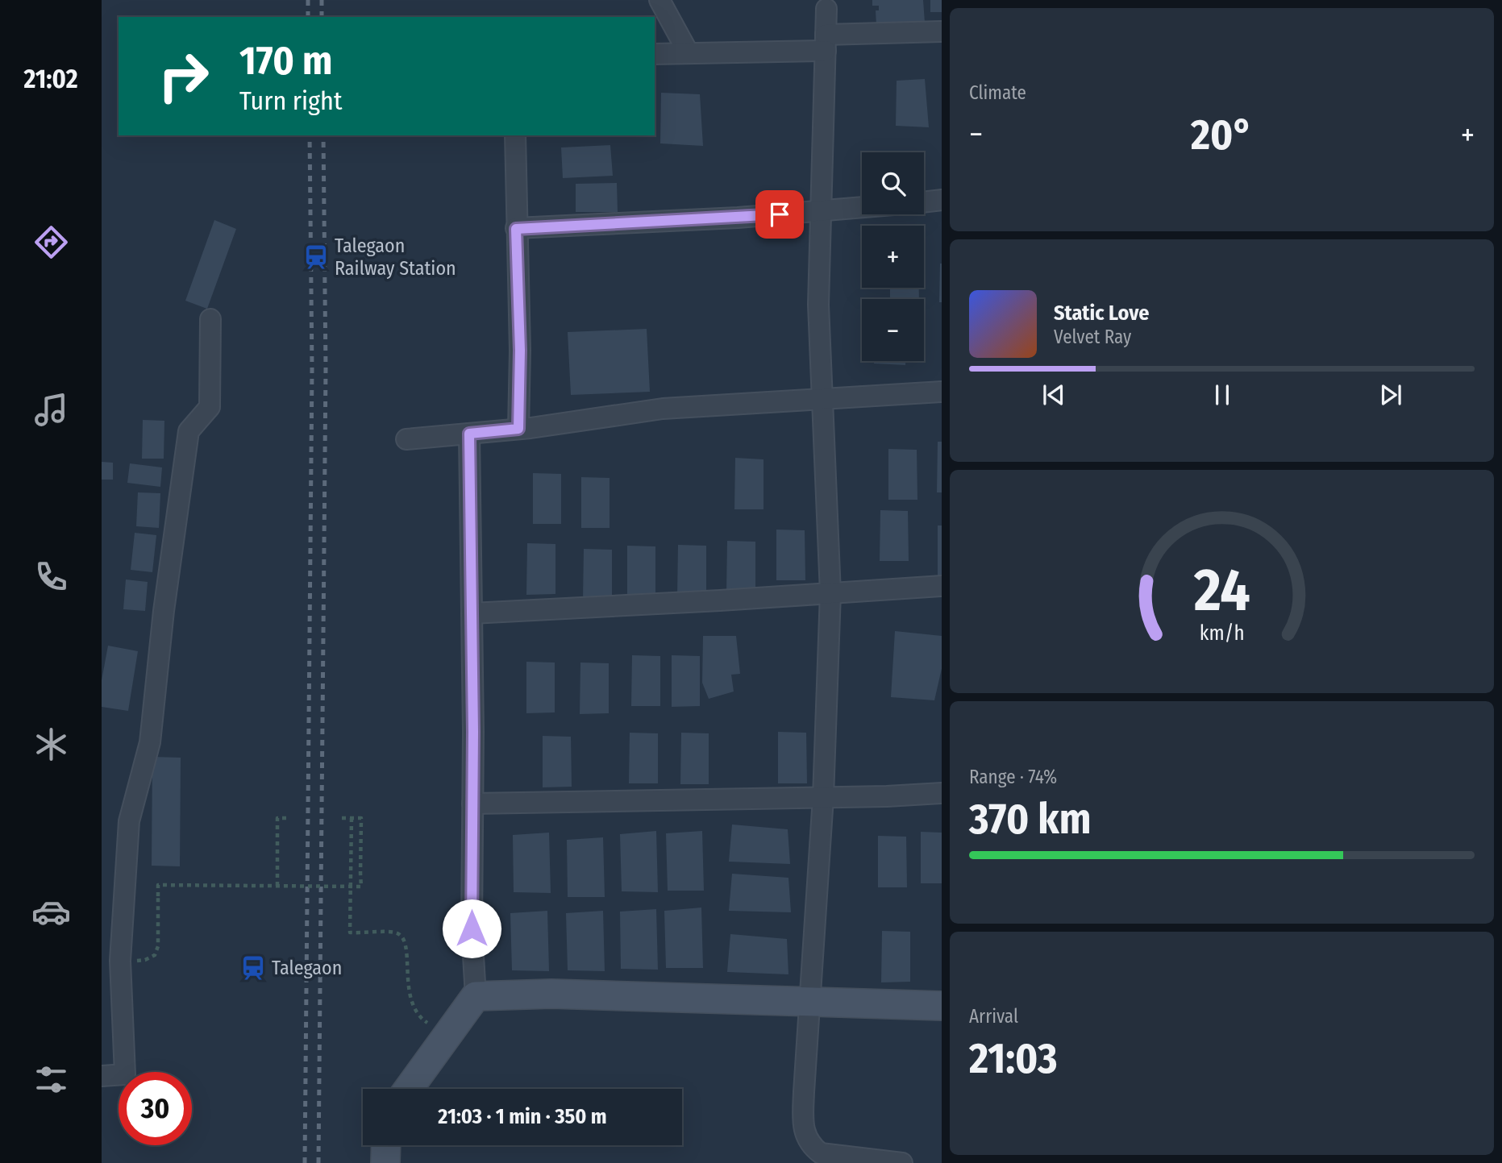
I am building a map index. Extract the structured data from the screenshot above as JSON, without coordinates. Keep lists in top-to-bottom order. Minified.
{"places":{"station":["Talegaon Railway Station","Talegaon"]},"page":{"tabs":"21:02","tile":["Climate",["Range · 74%","370 km"],["Arrival","21:03"]],"turn":["170 m","Turn right"],"heat":["−","20°","+"],"map_buttons":["+","−"],"song":["Static Love","Velvet Ray"],"limit":"30","trip":"21:03 · 1 min · 350 m","gauge":["24","km/h"]}}
